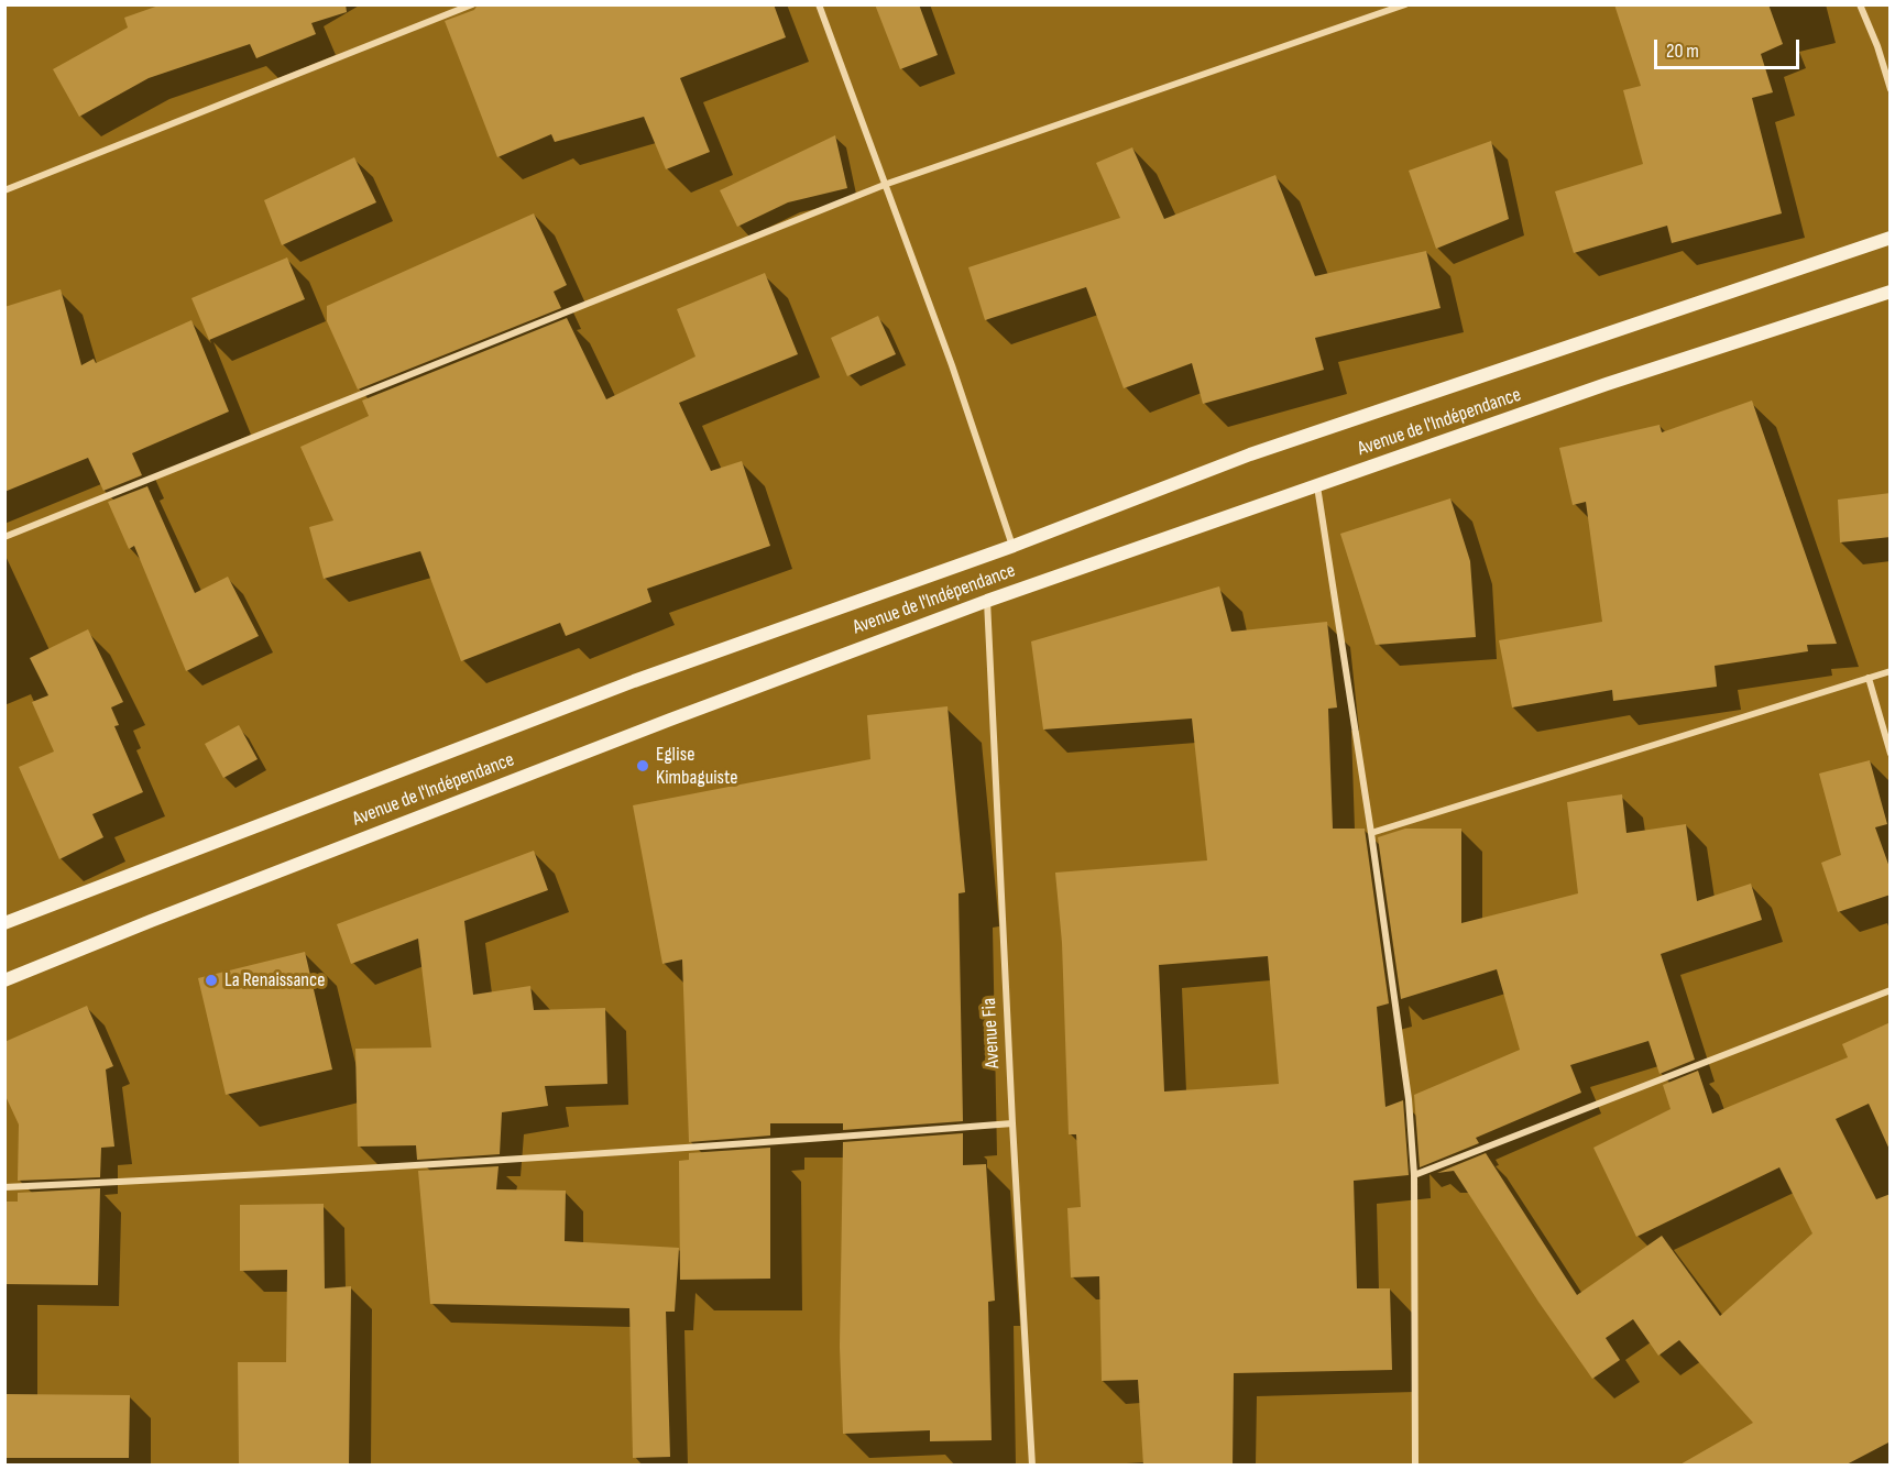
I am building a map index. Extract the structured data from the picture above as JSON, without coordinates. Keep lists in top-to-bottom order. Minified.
{"streets":{"street":["Avenue de l'Indépendance","Avenue Fia"]},"crossings":[["Avenue de l'Indépendance","Avenue Fia"]],"places":["Eglise Kimbaguiste","La Renaissance"],"scale_bar":"20 m"}
